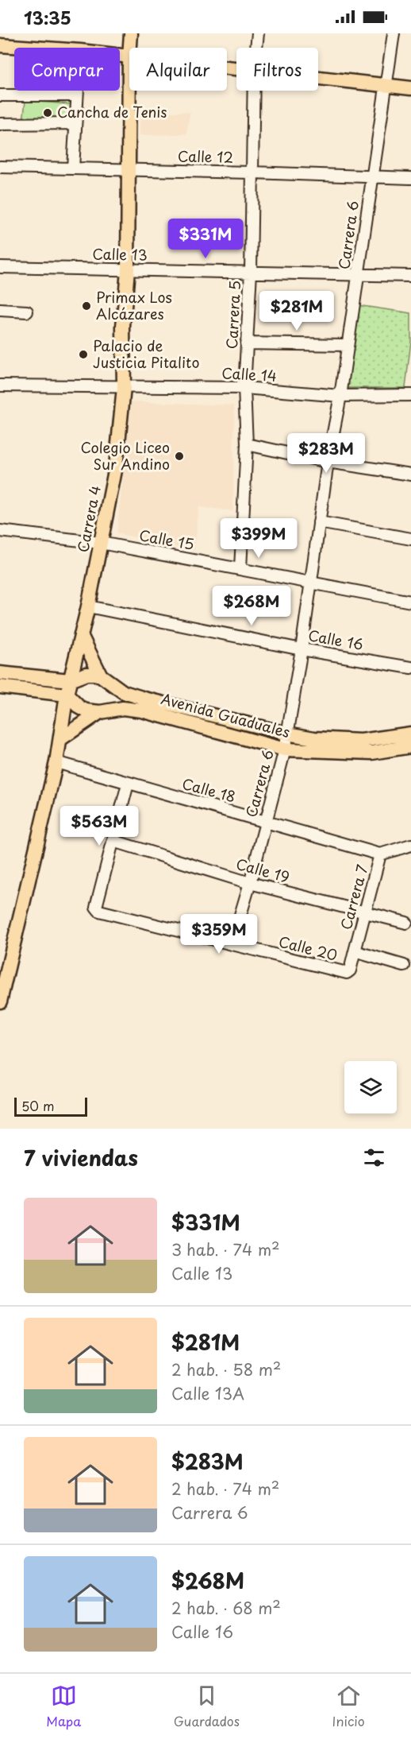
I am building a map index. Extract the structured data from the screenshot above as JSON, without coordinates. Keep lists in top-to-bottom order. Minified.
{"streets":{"main road":["Carrera 4","Avenida Guaduales"],"street":["Calle 12","Carrera 6","Calle 13","Carrera 5","Calle 14","Calle 15","Calle 16","Calle 18","Calle 19","Carrera 7","Calle 20"]},"crossings":[["Calle 12","Carrera 6"],["Calle 12","Carrera 5"],["Calle 12","Carrera 4"],["Carrera 6","Calle 13"],["Carrera 6","Calle 14"],["Carrera 6","Calle 15"],["Carrera 6","Calle 16"],["Carrera 6","Avenida Guaduales"],["Carrera 6","Calle 18"],["Carrera 6","Calle 19"],["Carrera 6","Calle 20"],["Calle 13","Carrera 5"],["Calle 13","Carrera 4"],["Carrera 5","Calle 14"],["Carrera 5","Calle 15"],["Calle 14","Carrera 4"],["Carrera 4","Calle 15"],["Carrera 4","Calle 16"],["Carrera 4","Avenida Guaduales"],["Carrera 4","Calle 18"],["Calle 18","Carrera 7"],["Calle 19","Carrera 7"],["Calle 19","Calle 20"],["Carrera 7","Calle 20"]],"places":["Cancha de Tenis","Primax Los Alcázares","Palacio de Justicia Pitalito","Colegio Liceo Sur Andino"],"scale_bar":"50 m","page":{"status":"13:35","chip":["Comprar","Alquilar","Filtros"],"price":["$331M","$281M","$283M","$399M","$268M","$563M","$359M"],"scale":"50 m","heading":"7 viviendas","list":[{"name":"$331M","note":"3 hab. · 74 m² · Calle 13"},{"name":"$281M","note":"2 hab. · 58 m² · Calle 13A"},{"name":"$283M","note":"2 hab. · 74 m² · Carrera 6"},{"name":"$268M","note":"2 hab. · 68 m² · Calle 16"}],"tabs":["Mapa","Guardados","Inicio"]}}
